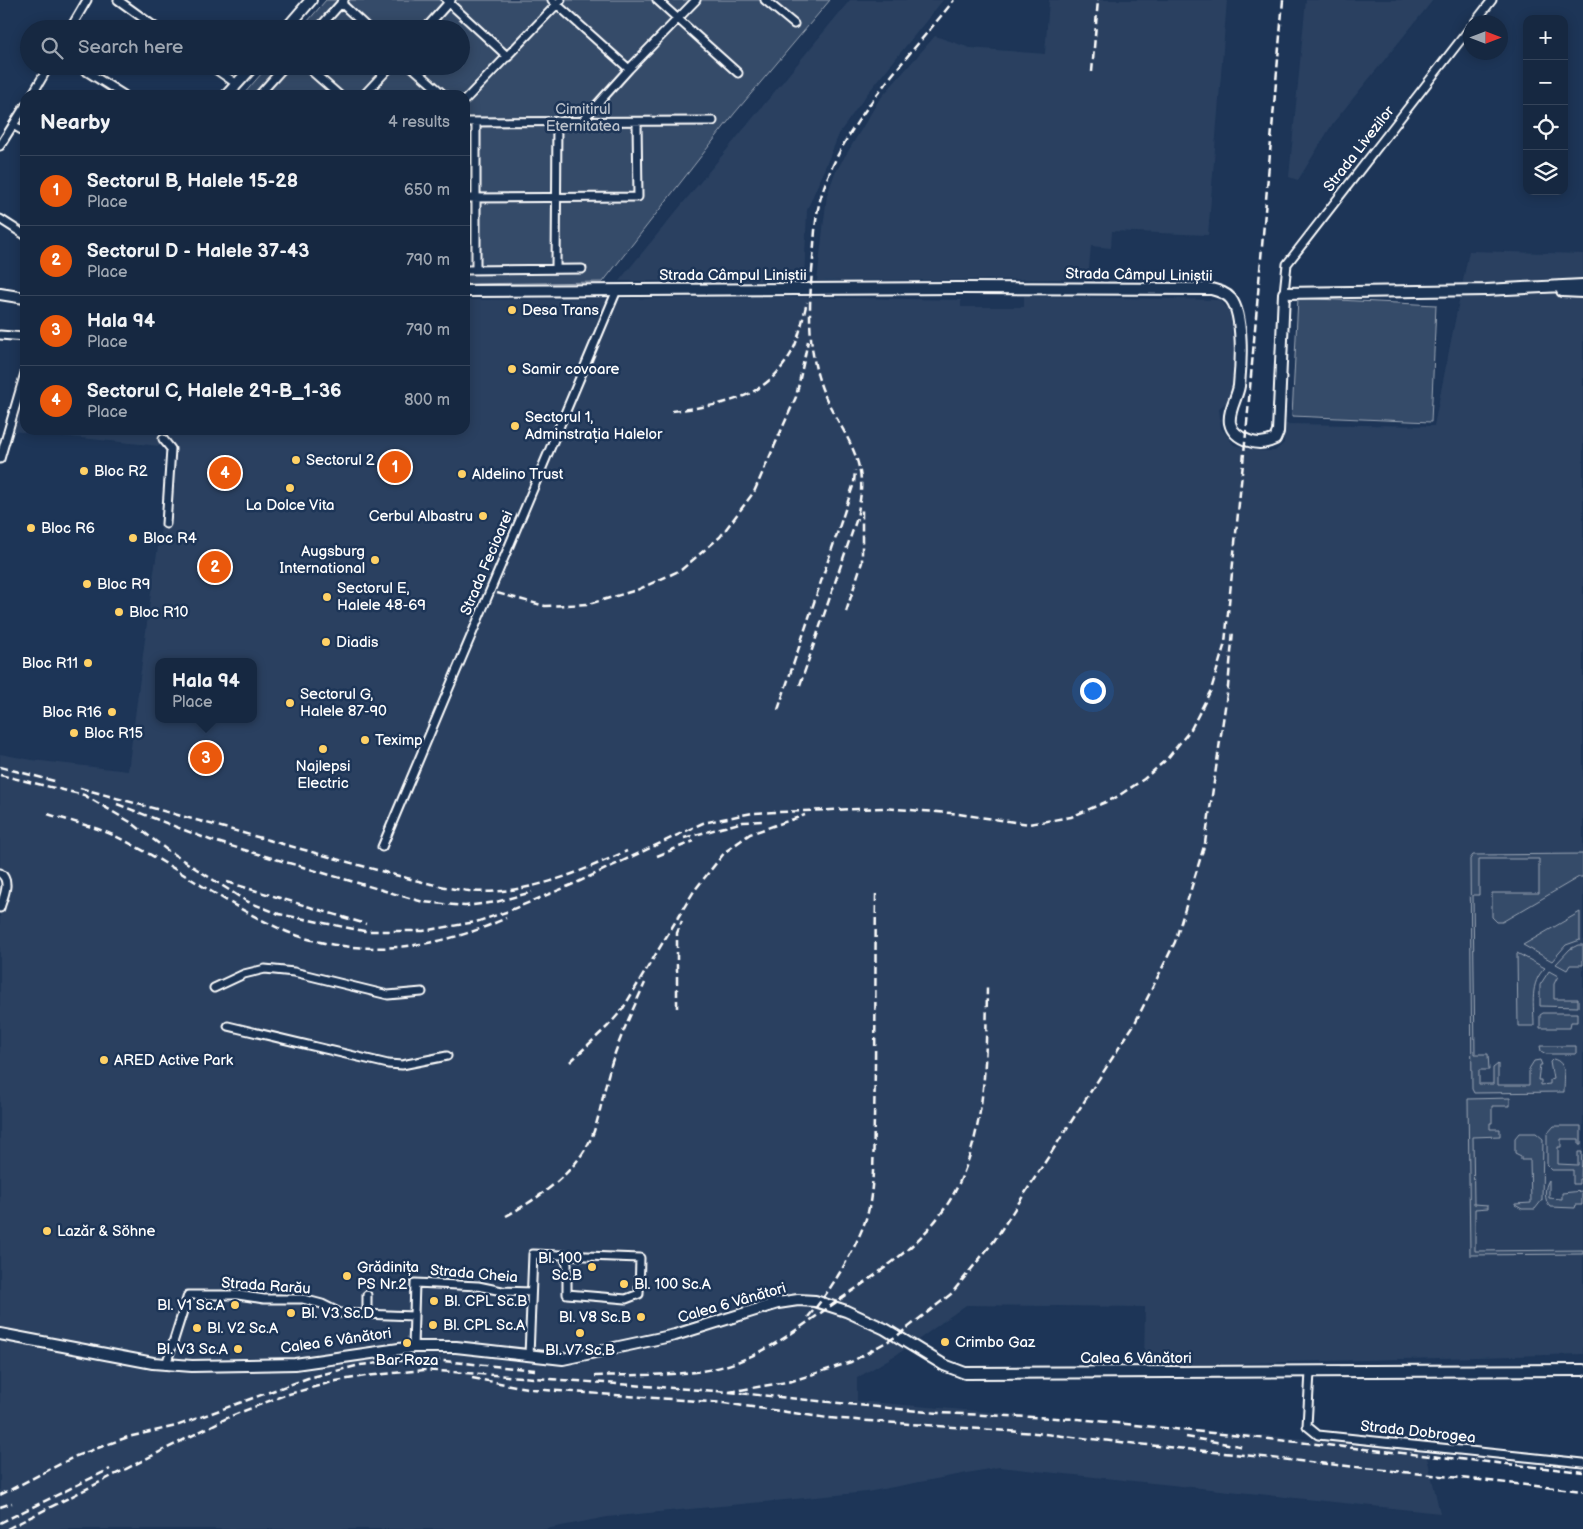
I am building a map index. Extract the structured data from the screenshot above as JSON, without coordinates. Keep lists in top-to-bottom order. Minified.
{"streets":{"main road":["Strada Câmpul Liniștii","Calea 6 Vânători"],"street":["Strada Livezilor","Strada Fecioarei","Strada Cheia","Strada Rarău","Strada Dobrogea"]},"crossings":[["Strada Livezilor","Strada Câmpul Liniștii"],["Strada Câmpul Liniștii","Strada Fecioarei"],["Strada Cheia","Strada Rarău"],["Strada Rarău","Calea 6 Vânători"],["Calea 6 Vânători","Strada Dobrogea"]],"parks":["Cimitirul Eternitatea"],"places":["Desa Trans","Samir covoare","Sectorul 1, Adminstrația Halelor","Sectorul 2","Bloc R2","Aldelino Trust","La Dolce Vita","Cerbul Albastru","Bloc R6","Bloc R4","Augsburg International","Bloc R9","Sectorul E, Halele 48-69","Bloc R10","Diadis","Bloc R11","Sectorul G, Halele 87-90","Bloc R16","Bloc R15","Teximp","Najlepsi Electric","ARED Active Park","Lazăr & Söhne","Bl. 100 Sc.B","Grădinița PS Nr.2","Bl. 100 Sc.A","Bl. CPL Sc.B","Bl. V1 Sc.A","Bl. V3 Sc.D","Bl. V8 Sc.B","Bl. CPL Sc.A","Bl. V2 Sc.A","Bl. V7 Sc.B","Crimbo Gaz","Bar Roza","Bl. V3 Sc.A"],"north":"right","page":{"map_buttons":["+","−"],"search":"Search here","heading":["Nearby","4 results"],"list":[{"mark":"1","name":"Sectorul B, Halele 15-28","note":"Place","value":"650 m"},{"mark":"2","name":"Sectorul D - Halele 37-43","note":"Place","value":"790 m"},{"mark":"3","name":"Hala 94","note":"Place","value":"790 m"},{"mark":"4","name":"Sectorul C, Halele 29-B_1-36","note":"Place","value":"800 m"}],"pins":["1","4","2","3"],"popup":["Hala 94","Place"]}}
